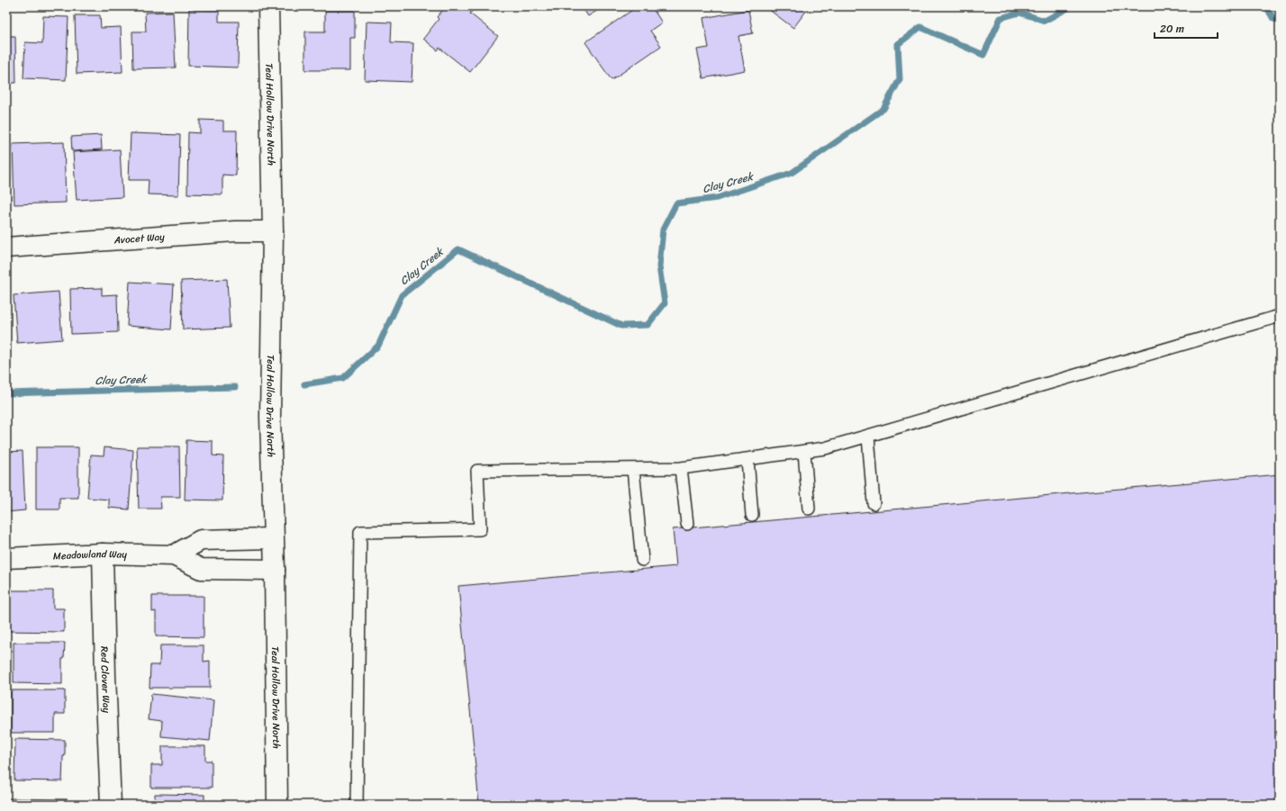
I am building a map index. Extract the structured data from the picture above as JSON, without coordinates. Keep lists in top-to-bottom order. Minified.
{"streets":{"street":["Teal Hollow Drive North","Avocet Way","Meadowland Way","Red Clover Way"]},"crossings":[["Teal Hollow Drive North","Avocet Way"],["Teal Hollow Drive North","Meadowland Way"],["Meadowland Way","Red Clover Way"]],"water":["Clay Creek"],"scale_bar":"20 m"}
